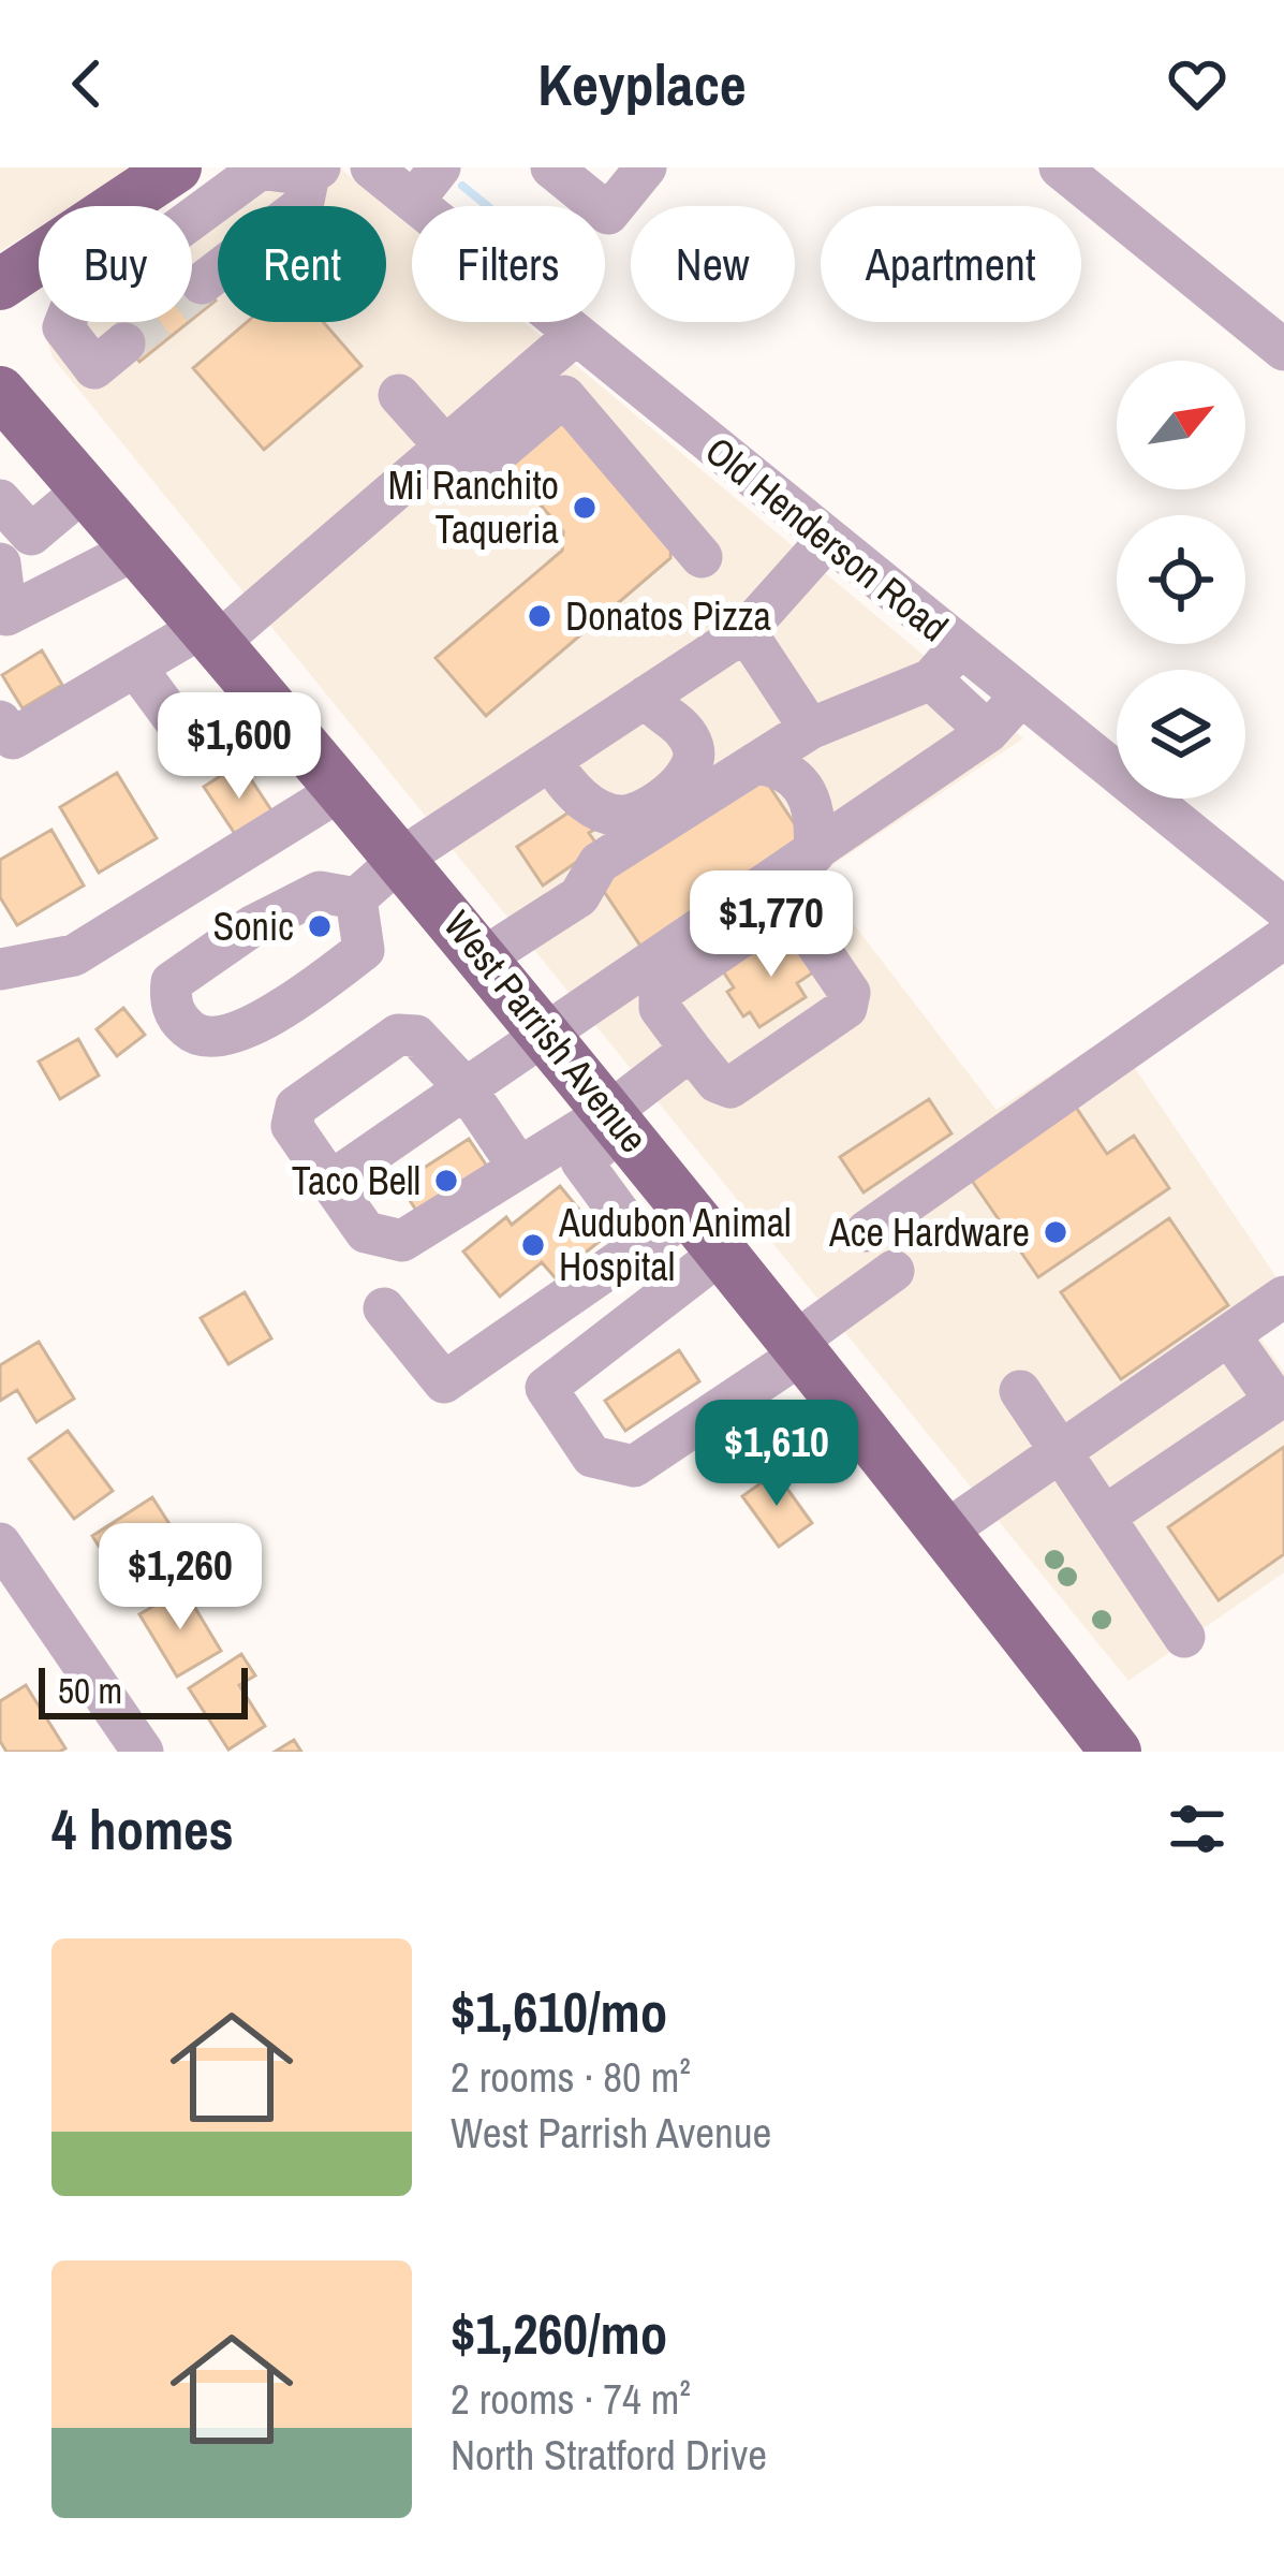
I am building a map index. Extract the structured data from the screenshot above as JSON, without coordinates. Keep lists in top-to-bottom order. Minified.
{"streets":{"main road":["West Parrish Avenue"],"street":["Old Henderson Road"]},"places":["Mi Ranchito Taqueria","Donatos Pizza","Sonic","Taco Bell","Ace Hardware","Audubon Animal Hospital"],"scale_bar":"50 m","north":"top right","page":{"header":"Keyplace","chip":["Buy","Rent","Filters","New","Apartment"],"price":["$1,600","$1,770","$1,610","$1,260"],"scale":"50 m","heading":"4 homes","list":[{"name":"$1,610/mo","note":"2 rooms · 80 m² · West Parrish Avenue"},{"name":"$1,260/mo","note":"2 rooms · 74 m² · North Stratford Drive"}]}}
